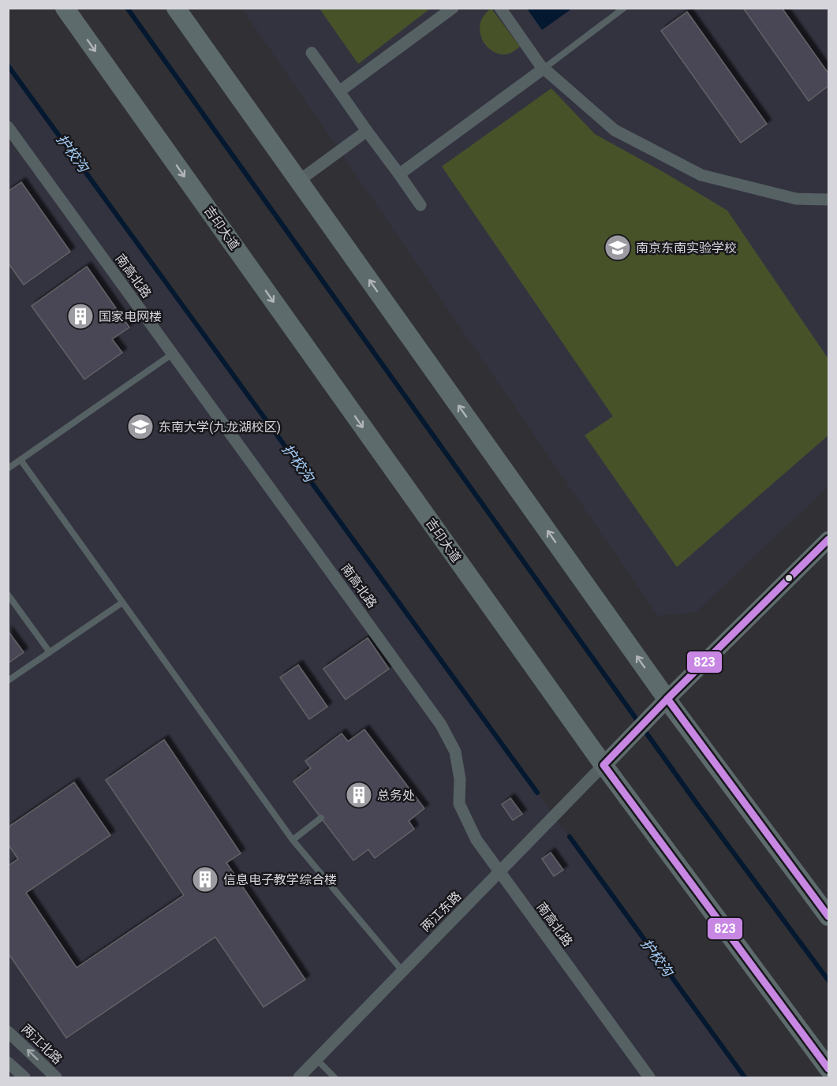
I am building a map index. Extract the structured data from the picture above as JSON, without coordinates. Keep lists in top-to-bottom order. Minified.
{"streets":{"main road":["吉印大道"],"street":["南高北路","两江东路","两江北路"]},"crossings":[["吉印大道","两江东路"],["南高北路","两江东路"]],"one_way":["两江北路"],"water":["护校沟"],"places":{"school or university":["南京东南实验学校","东南大学(九龙湖校区)"],"building":["国家电网楼","总务处","信息电子教学综合楼"]},"lines":["transit line 823"]}
